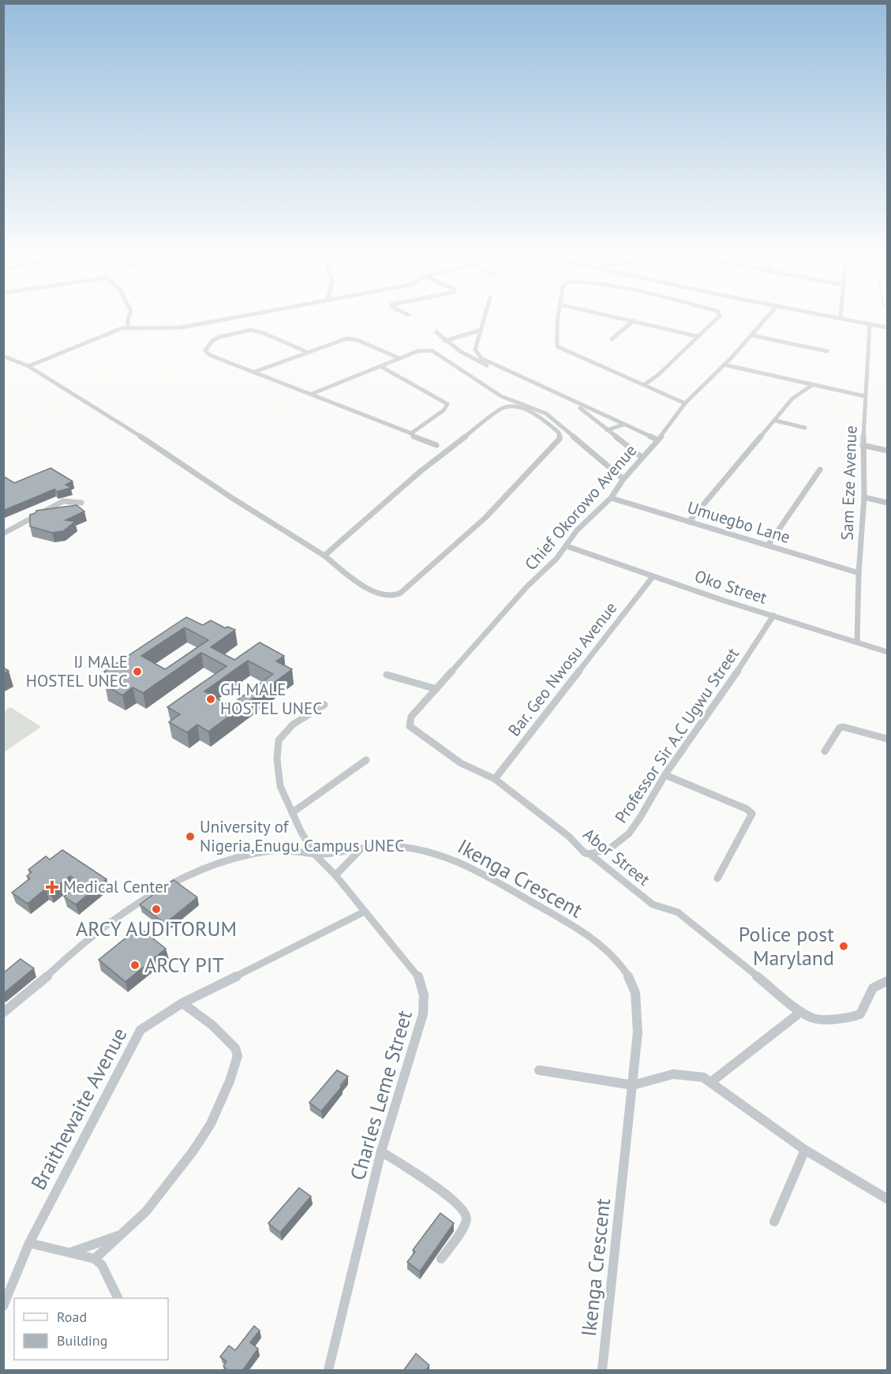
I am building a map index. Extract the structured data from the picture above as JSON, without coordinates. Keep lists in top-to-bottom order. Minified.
{"streets":{"street":["Sam Eze Avenue","Chief Okorowo Avenue","Umuegbo Lane","Oko Street","Bar. Geo Nwosu Avenue","Professor Sir A.C Ugwu Street","Abor Street","Ikenga Crescent","Charles Leme Street","Braithewaite Avenue"]},"crossings":[["Sam Eze Avenue","Umuegbo Lane"],["Sam Eze Avenue","Oko Street"],["Chief Okorowo Avenue","Umuegbo Lane"],["Chief Okorowo Avenue","Oko Street"],["Chief Okorowo Avenue","Abor Street"],["Oko Street","Bar. Geo Nwosu Avenue"],["Oko Street","Professor Sir A.C Ugwu Street"],["Bar. Geo Nwosu Avenue","Abor Street"],["Professor Sir A.C Ugwu Street","Abor Street"],["Ikenga Crescent","Charles Leme Street"],["Charles Leme Street","Braithewaite Avenue"]],"places":{"other":["IJ MALE HOSTEL UNEC","GH MALE HOSTEL UNEC","University of Nigeria,Enugu Campus UNEC","ARCY AUDITORUM","Police post Maryland","ARCY PIT"],"health":["Medical Center"]},"legend":["Road","Building"]}
